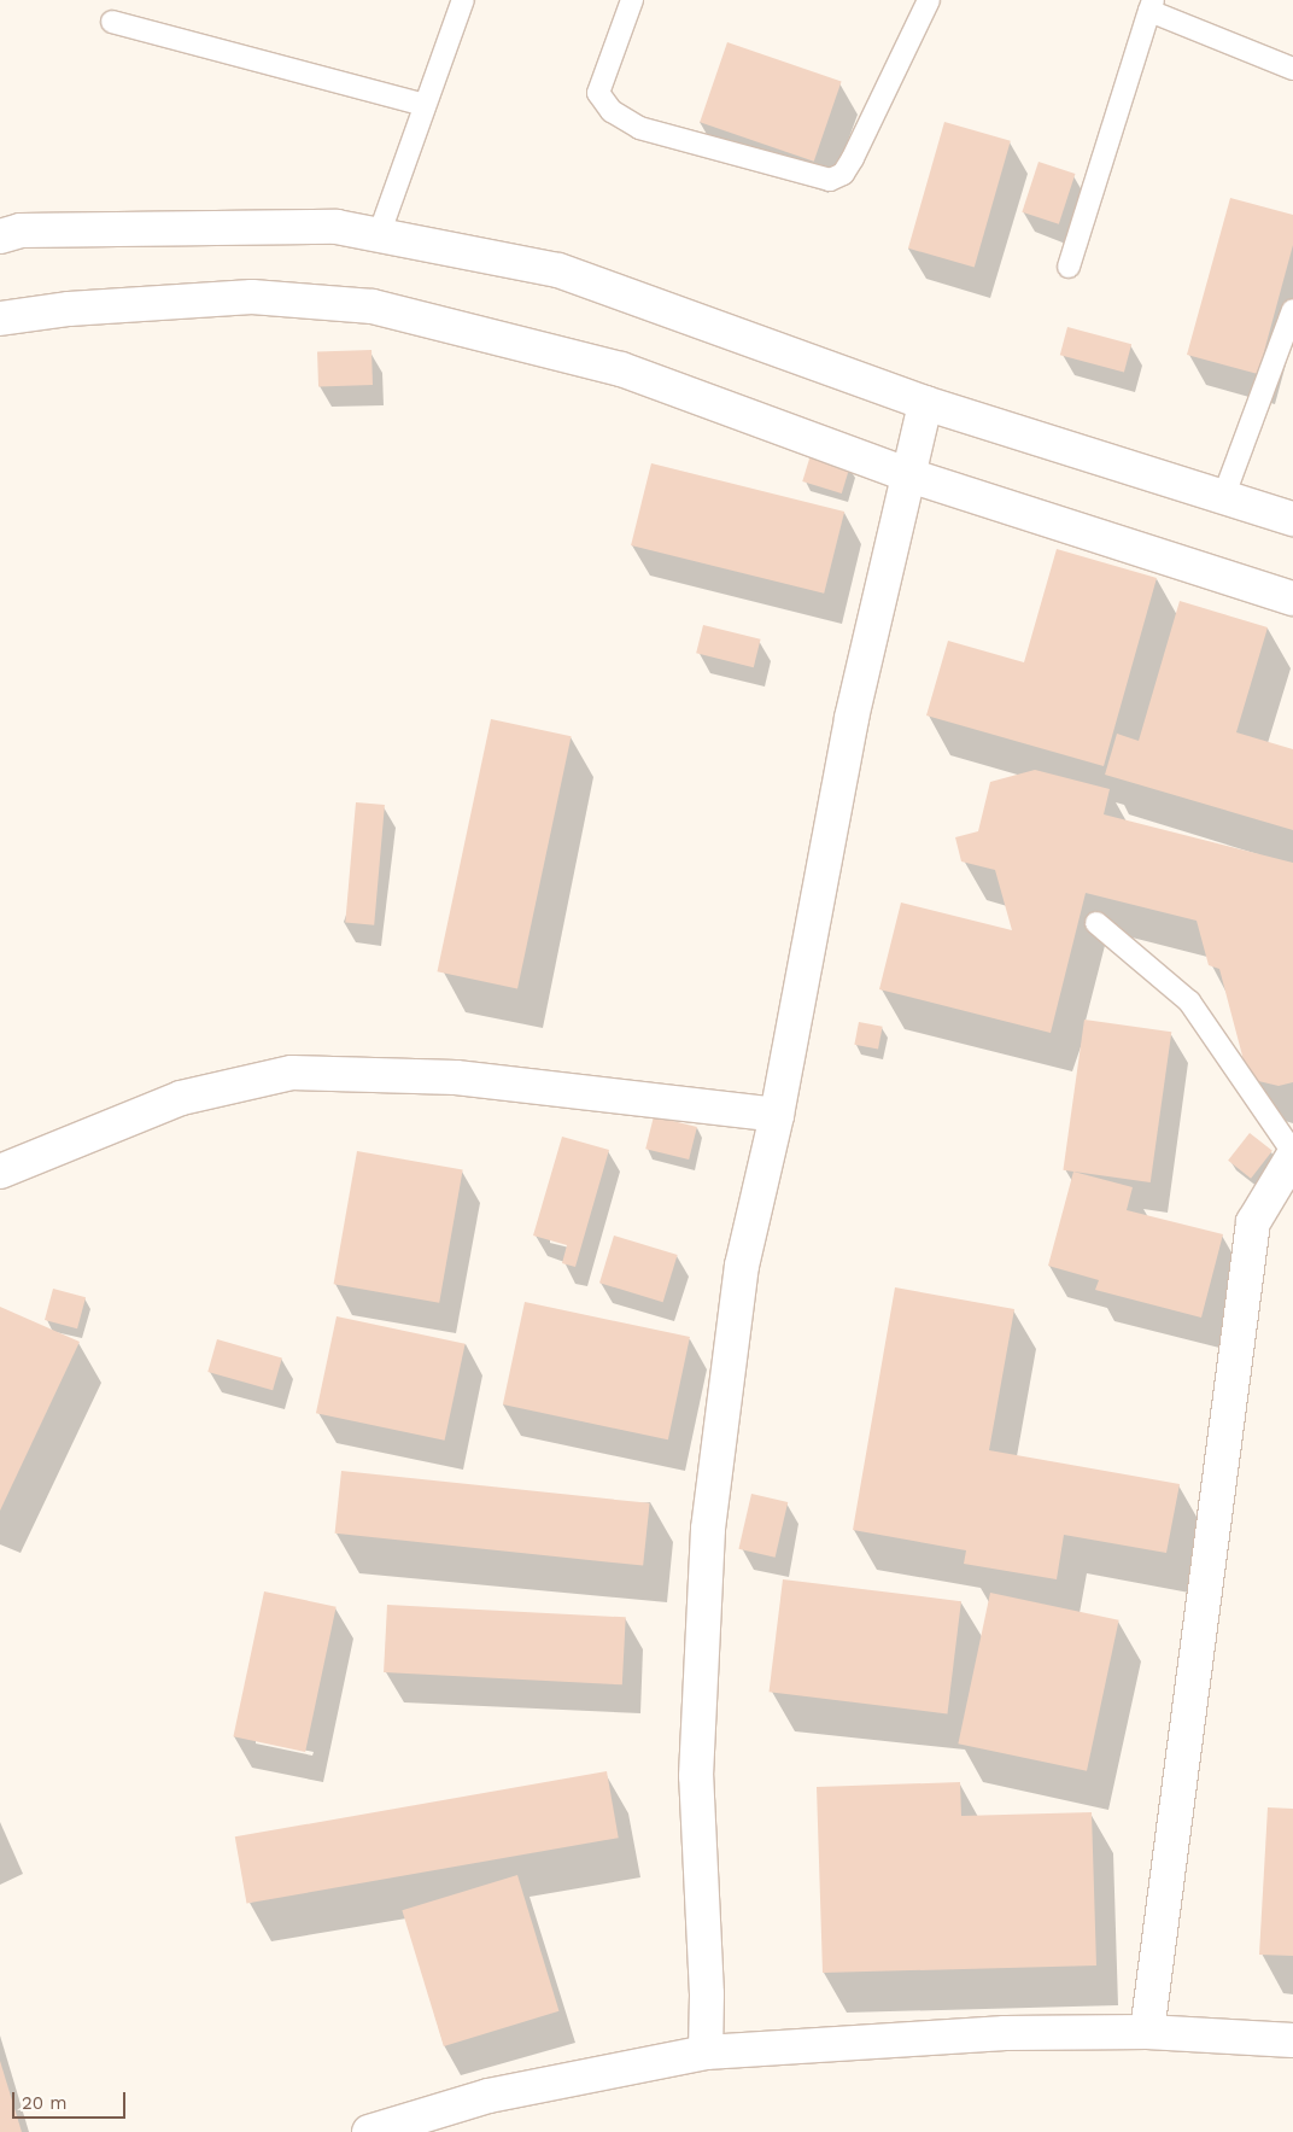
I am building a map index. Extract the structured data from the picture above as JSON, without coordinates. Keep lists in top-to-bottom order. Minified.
{"scale_bar":"20 m"}
